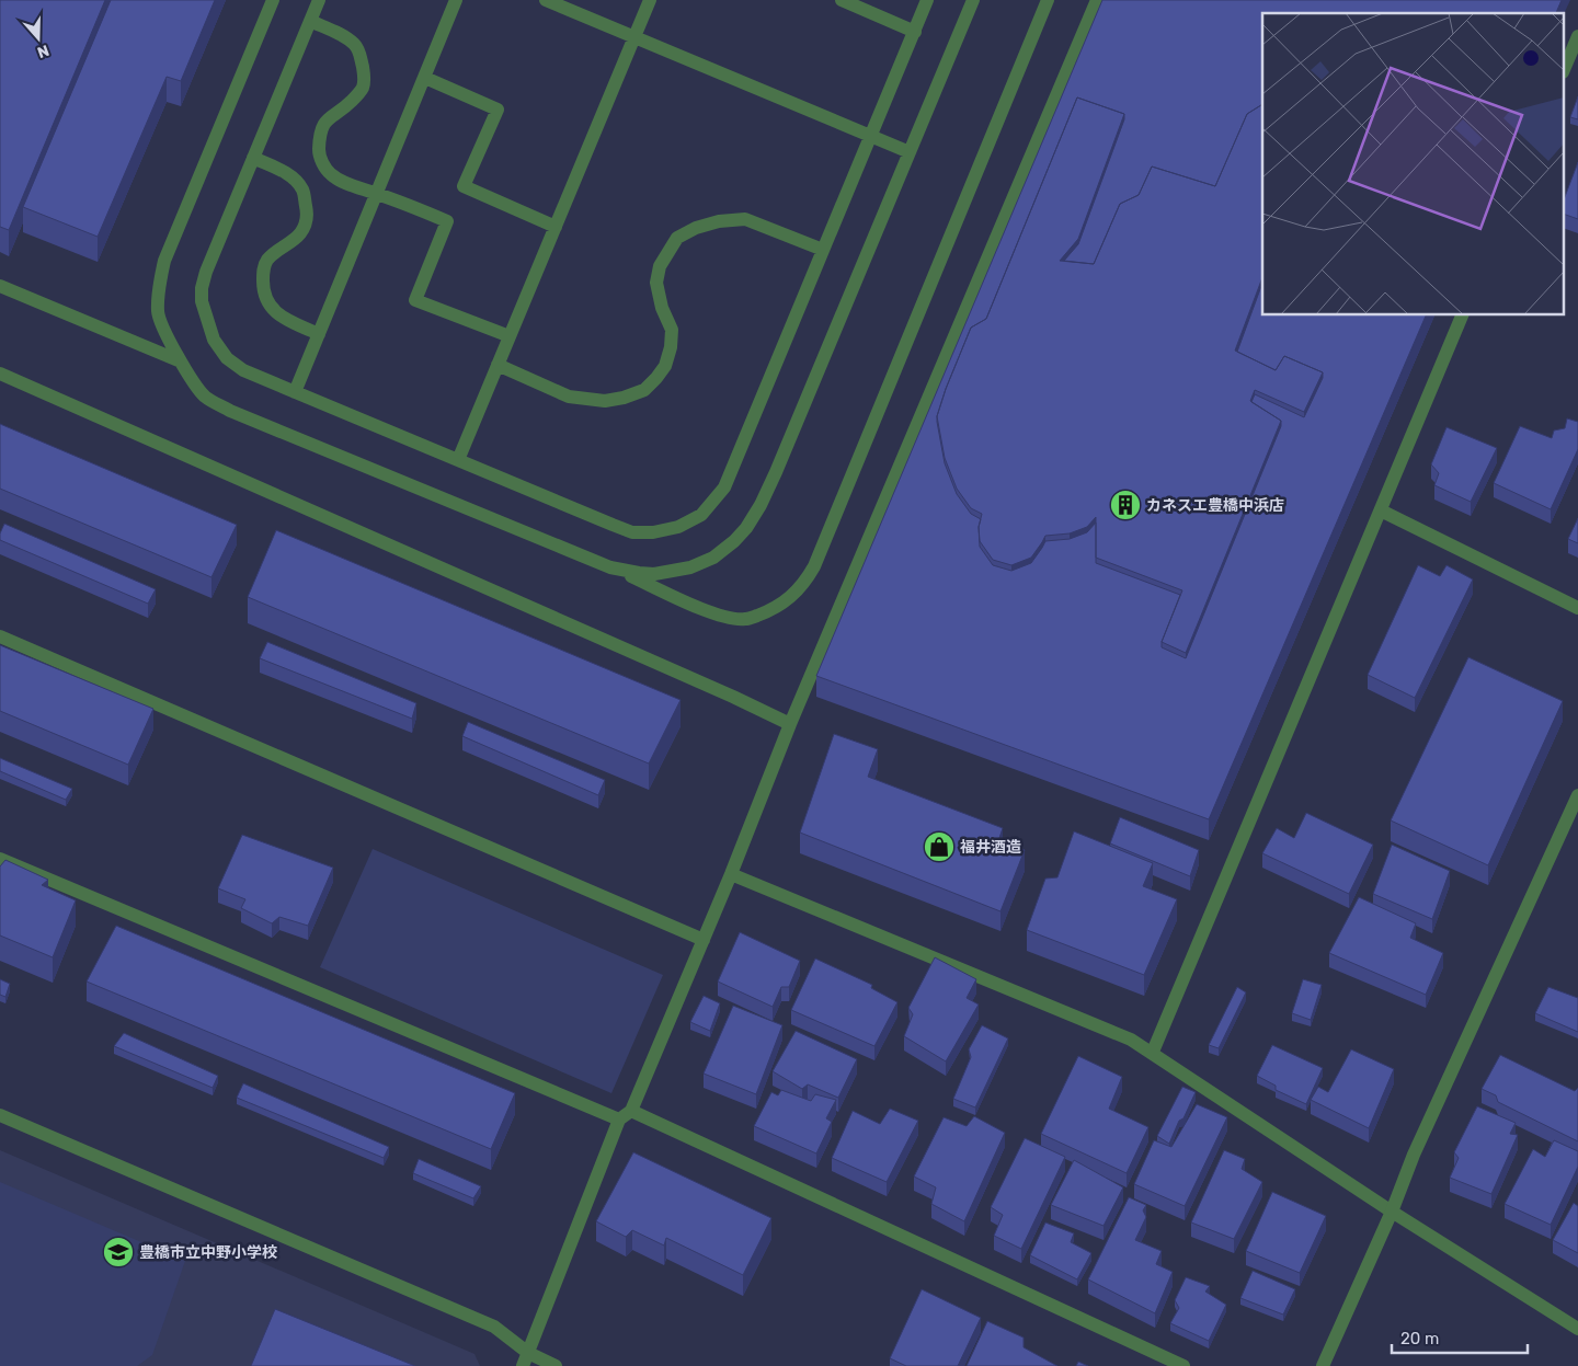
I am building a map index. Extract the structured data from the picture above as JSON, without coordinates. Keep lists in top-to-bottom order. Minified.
{"places":{"building":["カネスエ豊橋中浜店"],"shop":["福井酒造"],"school or university":["豊橋市立中野小学校"]},"scale_bar":"20 m","north":"bottom"}
